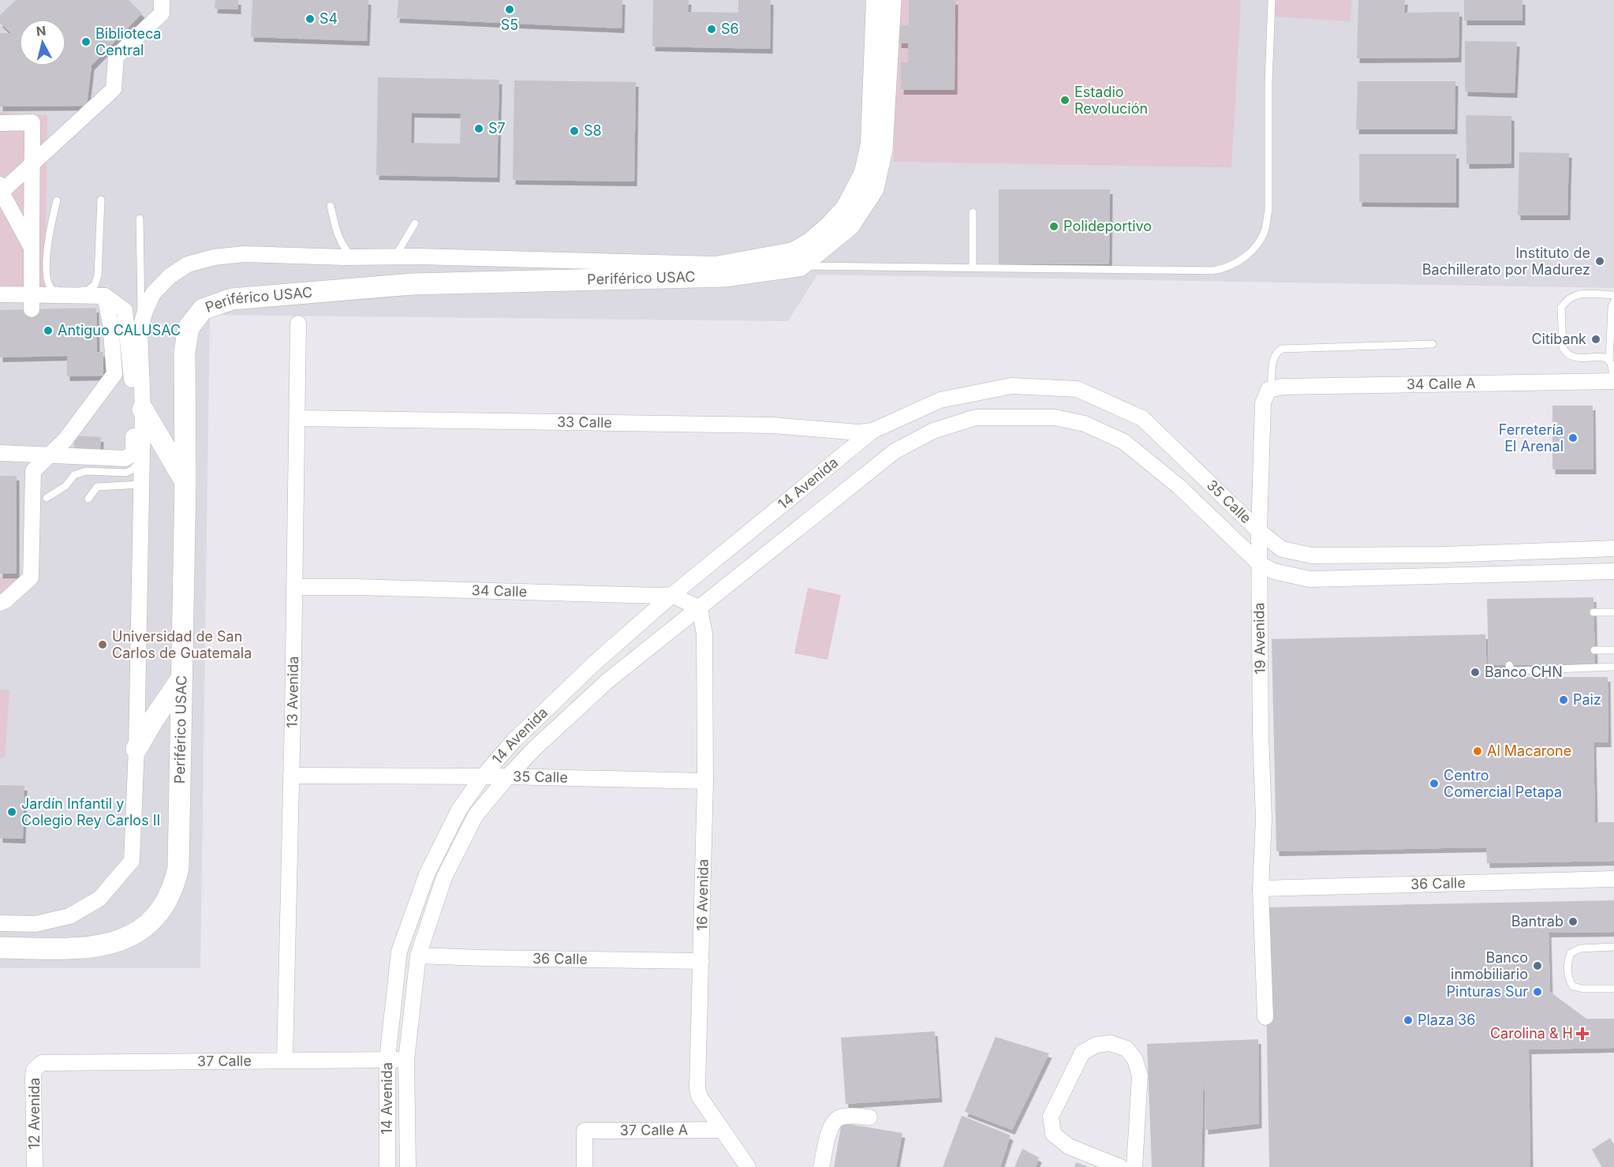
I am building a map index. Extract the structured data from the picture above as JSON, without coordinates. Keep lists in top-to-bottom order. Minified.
{"streets":{"street":["Periférico USAC","34 Calle A","33 Calle","14 Avenida","35 Calle","34 Calle","19 Avenida","13 Avenida","36 Calle","16 Avenida","37 Calle","12 Avenida","37 Calle A"]},"crossings":[["34 Calle A","19 Avenida"],["33 Calle","14 Avenida"],["33 Calle","35 Calle"],["33 Calle","13 Avenida"],["14 Avenida","35 Calle"],["14 Avenida","34 Calle"],["14 Avenida","36 Calle"],["14 Avenida","16 Avenida"],["14 Avenida","37 Calle"],["35 Calle","19 Avenida"],["35 Calle","13 Avenida"],["35 Calle","16 Avenida"],["34 Calle","13 Avenida"],["34 Calle","16 Avenida"],["19 Avenida","36 Calle"],["13 Avenida","37 Calle"],["36 Calle","16 Avenida"],["16 Avenida","37 Calle A"],["37 Calle","12 Avenida"]],"places":{"other":["S5","S4","S6","Biblioteca Central","Estadio Revolución","S7","S8","Polideportivo","Instituto de Bachillerato por Madurez","Antiguo CALUSAC","Citibank","Ferretería El Arenal","Universidad de San Carlos de Guatemala","Banco CHN","Paiz","Al Macarone","Centro Comercial Petapa","Jardín Infantil y Colegio Rey Carlos II","Bantrab","Banco inmobiliario","Pinturas Sur","Plaza 36"],"health":["Carolina & H"]},"north":"top"}
